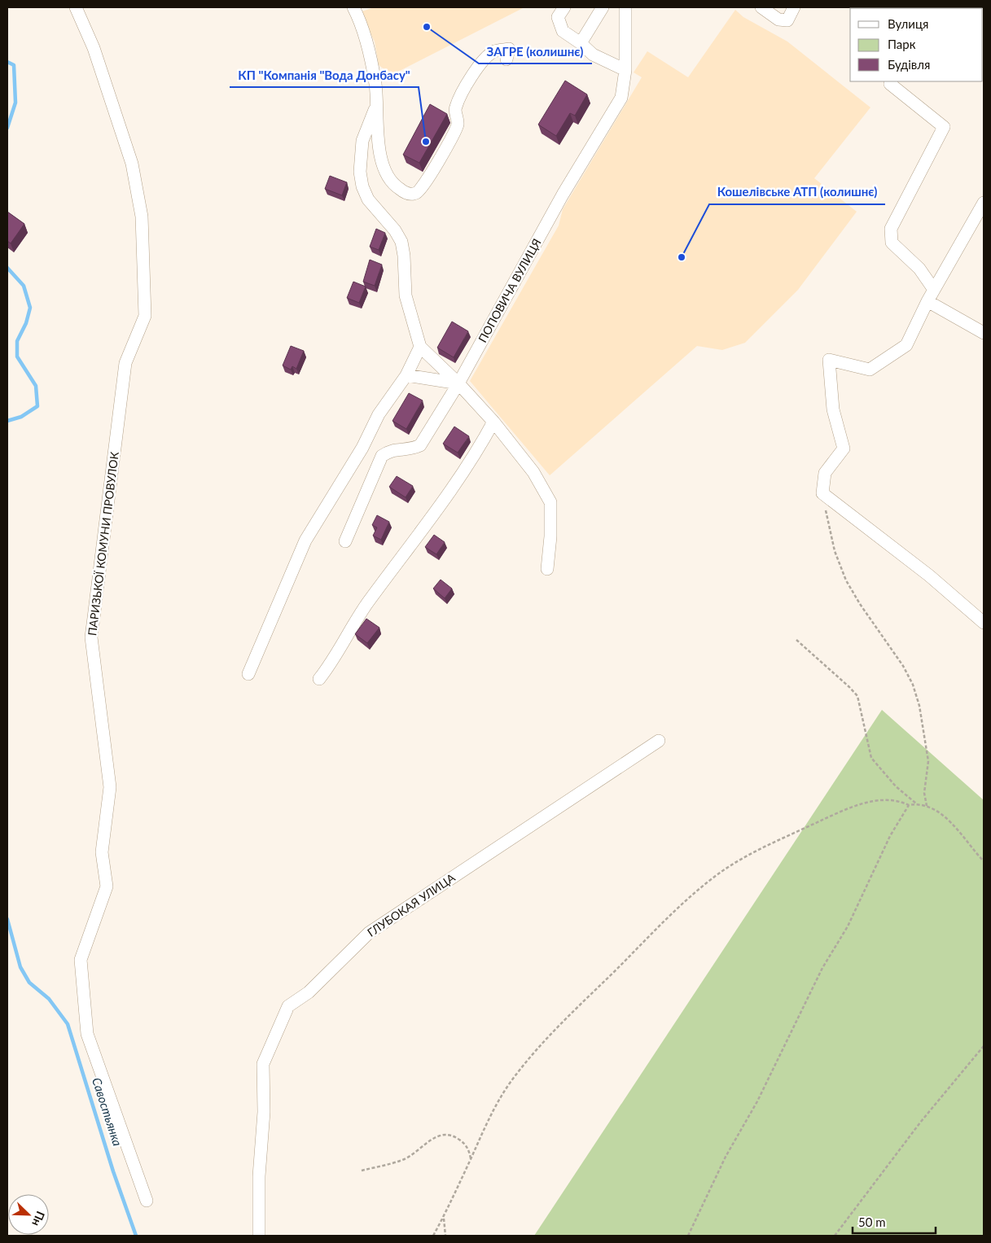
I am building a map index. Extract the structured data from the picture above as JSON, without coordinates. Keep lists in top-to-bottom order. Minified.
{"streets":{"street":["ПОПОВИЧА ВУЛИЦЯ","ПАРИЗЬКОЇ КОМУНИ ПРОВУЛОК","ГЛУБОКАЯ УЛИЦА"]},"water":["Савостьянка"],"places":["ЗАГРЕ (колишнє)","КП \"Компанія \"Вода Донбасу\"","Кошелівське АТП (колишнє)"],"legend":["Вулиця","Парк","Будівля"],"scale_bar":"50 m","north":"bottom right"}
